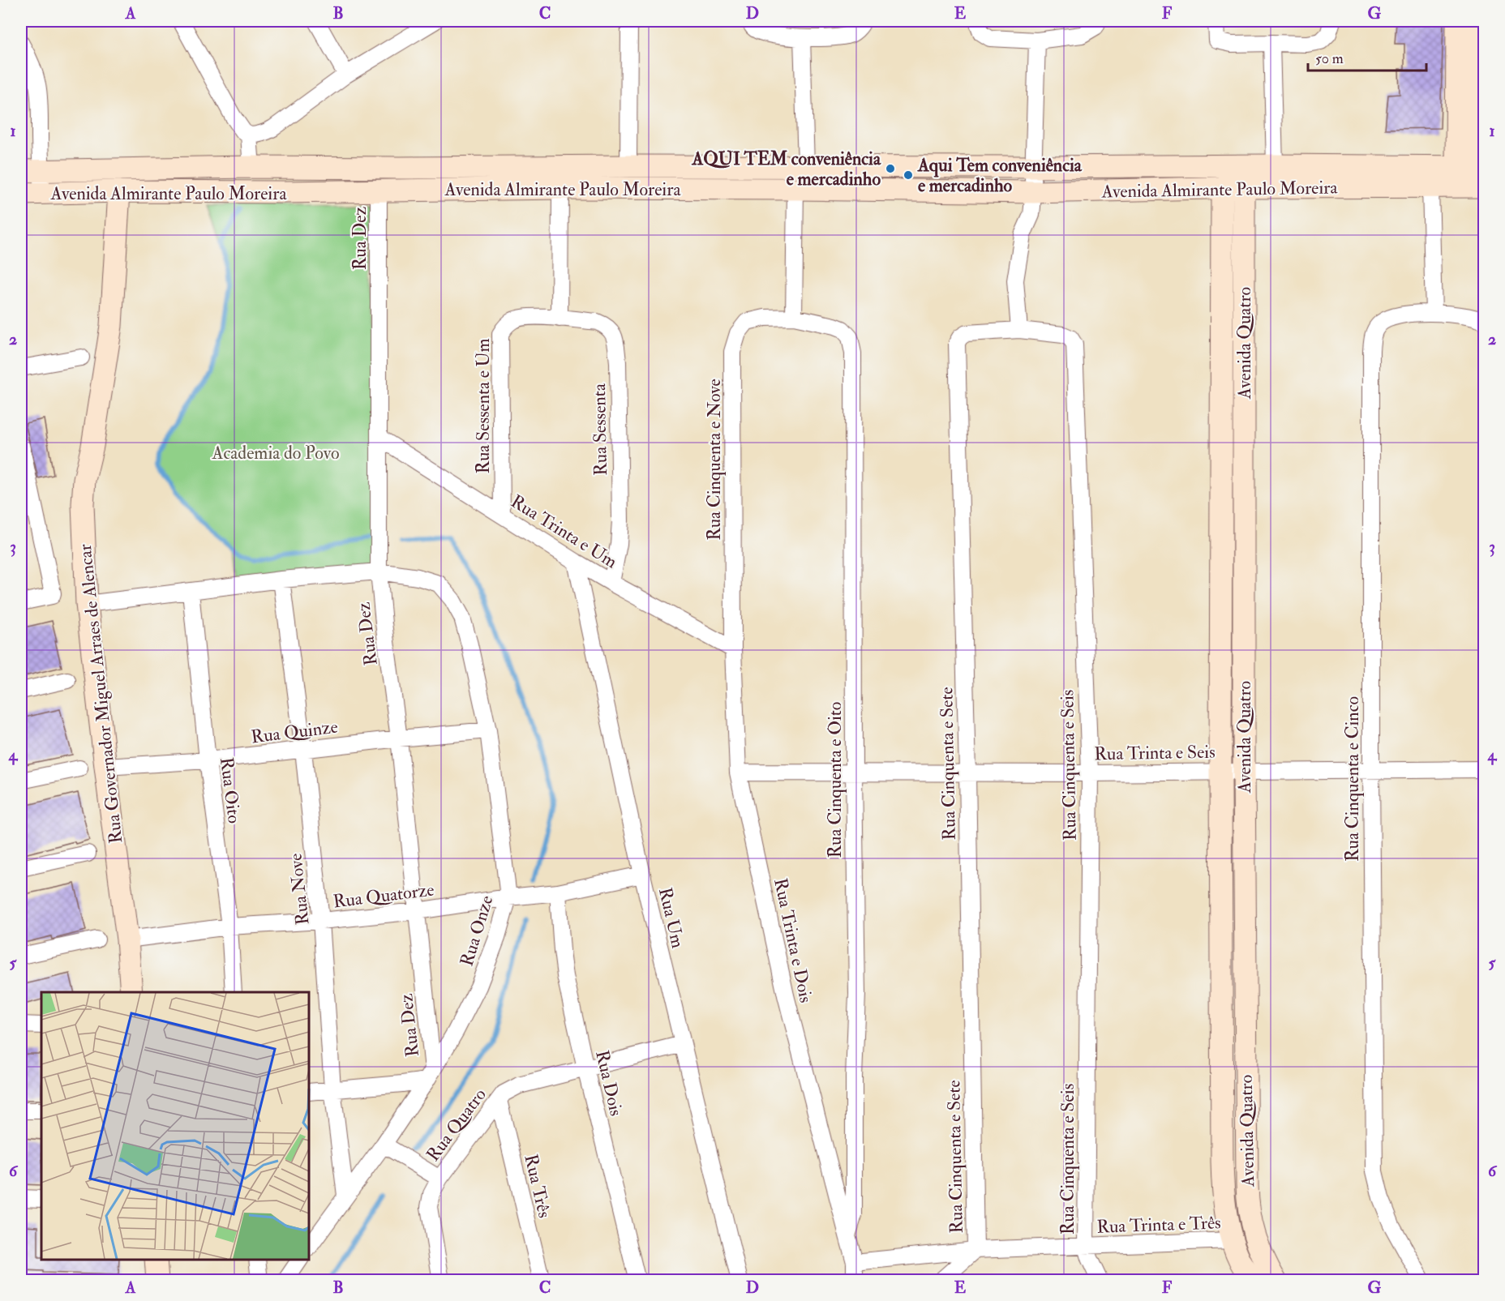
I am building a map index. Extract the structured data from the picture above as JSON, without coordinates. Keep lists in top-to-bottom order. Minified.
{"streets":{"street":["Avenida Almirante Paulo Moreira","Rua Dez","Avenida Quatro","Rua Sessenta e Um","Rua Sessenta","Rua Cinquenta e Nove","Rua Trinta e Um","Rua Governador Miguel Arraes de Alencar","Rua Quinze","Rua Trinta e Seis","Rua Cinquenta e Sete","Rua Cinquenta e Seis","Rua Cinquenta e Cinco","Rua Cinquenta e Oito","Rua Oito","Rua Nove","Rua Quatorze","Rua Um","Rua Onze","Rua Trinta e Dois","Rua Dois","Rua Quatro","Rua Três","Rua Trinta e Três"]},"crossings":[["Avenida Almirante Paulo Moreira","Rua Dez"],["Avenida Almirante Paulo Moreira","Avenida Quatro"],["Avenida Almirante Paulo Moreira","Rua Governador Miguel Arraes de Alencar"],["Rua Dez","Rua Trinta e Um"],["Rua Dez","Rua Quinze"],["Rua Dez","Rua Quatorze"],["Rua Dez","Rua Onze"],["Avenida Quatro","Rua Trinta e Seis"],["Avenida Quatro","Rua Trinta e Três"],["Rua Sessenta e Um","Rua Sessenta"],["Rua Sessenta e Um","Rua Trinta e Um"],["Rua Sessenta","Rua Trinta e Um"],["Rua Cinquenta e Nove","Rua Trinta e Um"],["Rua Cinquenta e Nove","Rua Cinquenta e Oito"],["Rua Cinquenta e Nove","Rua Trinta e Dois"],["Rua Trinta e Um","Rua Um"],["Rua Trinta e Um","Rua Trinta e Dois"],["Rua Governador Miguel Arraes de Alencar","Rua Quinze"],["Rua Governador Miguel Arraes de Alencar","Rua Quatorze"],["Rua Quinze","Rua Oito"],["Rua Quinze","Rua Nove"],["Rua Quinze","Rua Onze"],["Rua Trinta e Seis","Rua Cinquenta e Sete"],["Rua Trinta e Seis","Rua Cinquenta e Seis"],["Rua Trinta e Seis","Rua Cinquenta e Cinco"],["Rua Trinta e Seis","Rua Cinquenta e Oito"],["Rua Trinta e Seis","Rua Trinta e Dois"],["Rua Cinquenta e Sete","Rua Cinquenta e Seis"],["Rua Cinquenta e Sete","Rua Trinta e Três"],["Rua Cinquenta e Seis","Rua Trinta e Três"],["Rua Cinquenta e Oito","Rua Trinta e Dois"],["Rua Oito","Rua Quatorze"],["Rua Nove","Rua Quatorze"],["Rua Nove","Rua Onze"],["Rua Quatorze","Rua Um"],["Rua Quatorze","Rua Onze"],["Rua Quatorze","Rua Dois"],["Rua Dois","Rua Quatro"],["Rua Quatro","Rua Três"]],"parks":["Academia do Povo"],"places":["AQUI TEM conveniência e mercadinho","Aqui Tem conveniência e mercadinho"],"scale_bar":"50 m","grid":{"columns":["A","B","C","D","E","F","G"],"rows":["1","2","3","4","5","6"]}}
